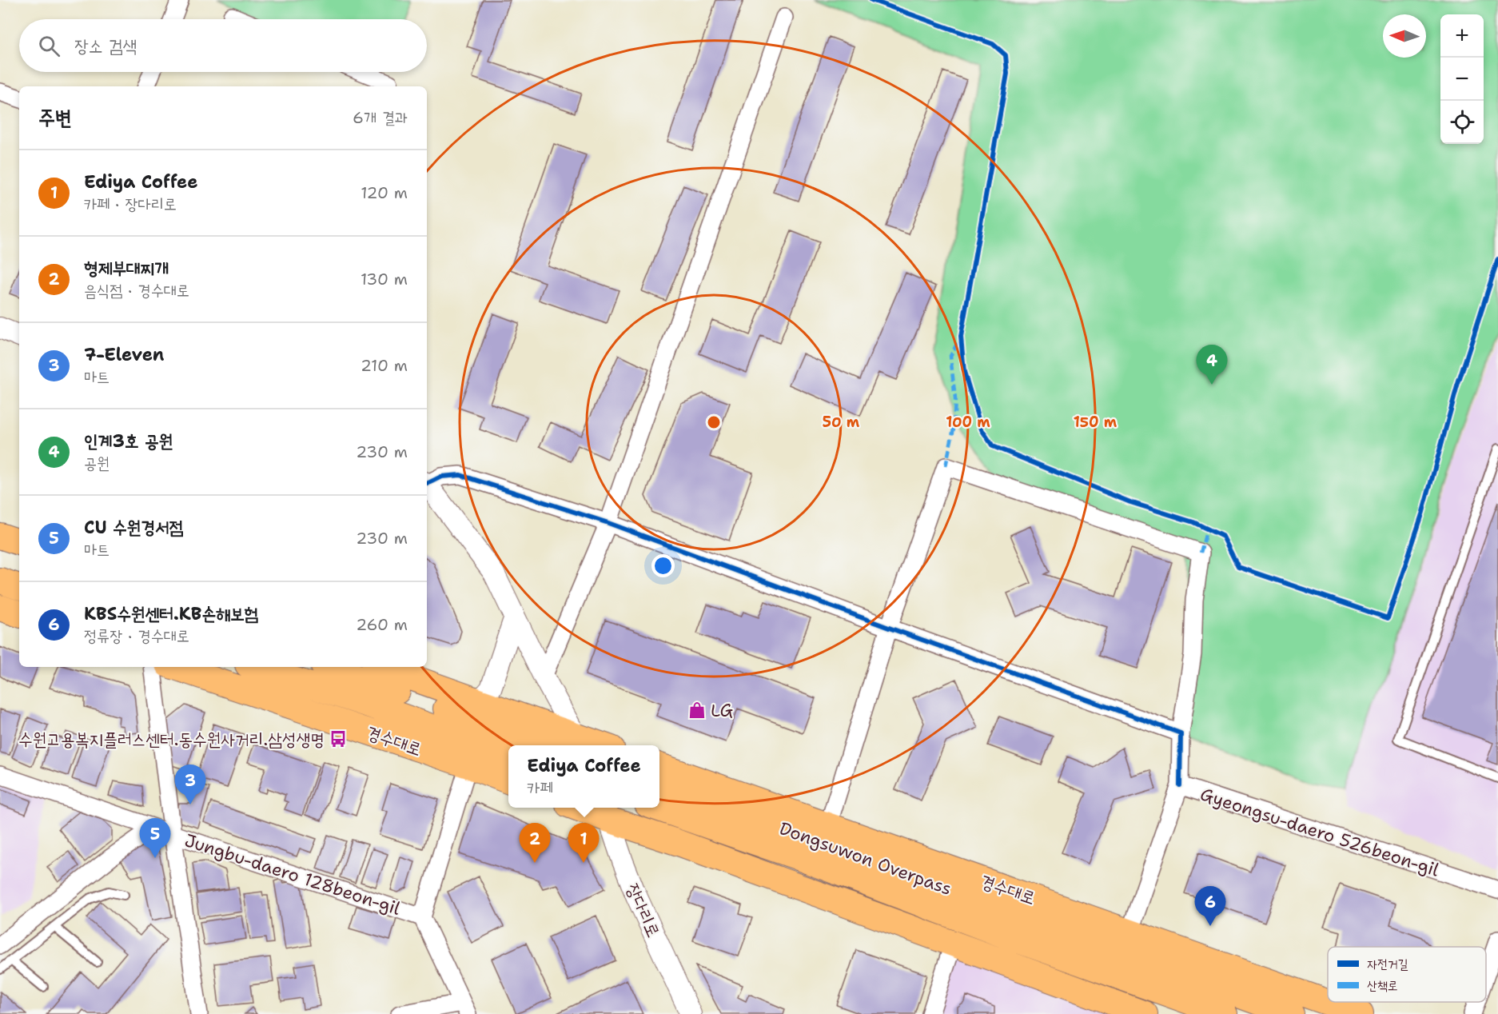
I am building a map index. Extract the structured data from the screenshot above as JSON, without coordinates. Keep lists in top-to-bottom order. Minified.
{"streets":{"main road":["경수대로","Dongsuwon Overpass"],"street":["Gyeongsu-daero 526beon-gil","Jungbu-daero 128beon-gil","장다리로"]},"crossings":[["경수대로","Gyeongsu-daero 526beon-gil"]],"places":{"shop":["LG"],"bus stop":["수원고용복지플러스센터.동수원사거리.삼성생명"]},"legend":["자전거길","산책로"],"north":"left","page":{"map_buttons":["+","−"],"search":"장소 검색","heading":["주변","6개 결과"],"list":[{"mark":"1","name":"Ediya Coffee","note":"카페 · 장다리로","value":"120 m"},{"mark":"2","name":"형제부대찌개","note":"음식점 · 경수대로","value":"130 m"},{"mark":"3","name":"7-Eleven","note":"마트","value":"210 m"},{"mark":"4","name":"인계3호 공원","note":"공원","value":"230 m"},{"mark":"5","name":"CU 수원경서점","note":"마트","value":"230 m"},{"mark":"6","name":"KBS수원센터.KB손해보험","note":"정류장 · 경수대로","value":"260 m"}],"pins":["4","3","5","1","2","6"],"popup":["Ediya Coffee","카페"]},"rings":["50 m","100 m","150 m"]}
